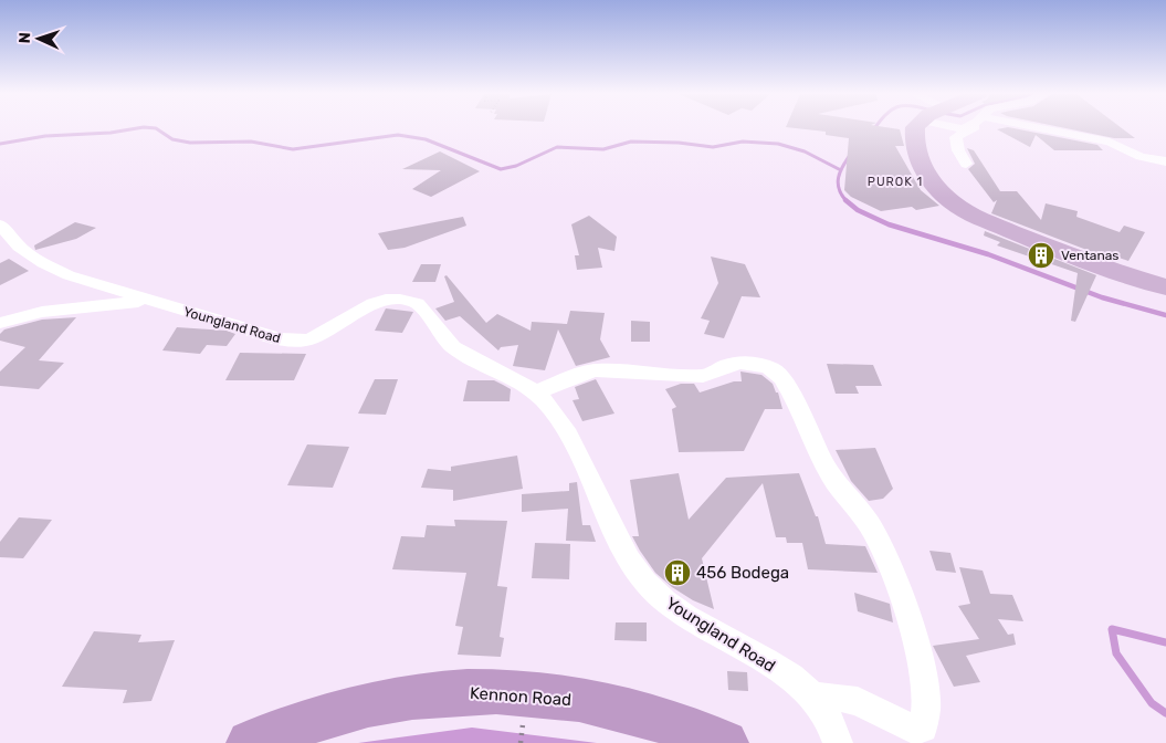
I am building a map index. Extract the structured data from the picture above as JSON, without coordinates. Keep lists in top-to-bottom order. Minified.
{"streets":{"highway":["Kennon Road"],"street":["Youngland Road"]},"districts":["PUROK 1"],"places":{"building":["Ventanas","456 Bodega"]},"north":"left"}
